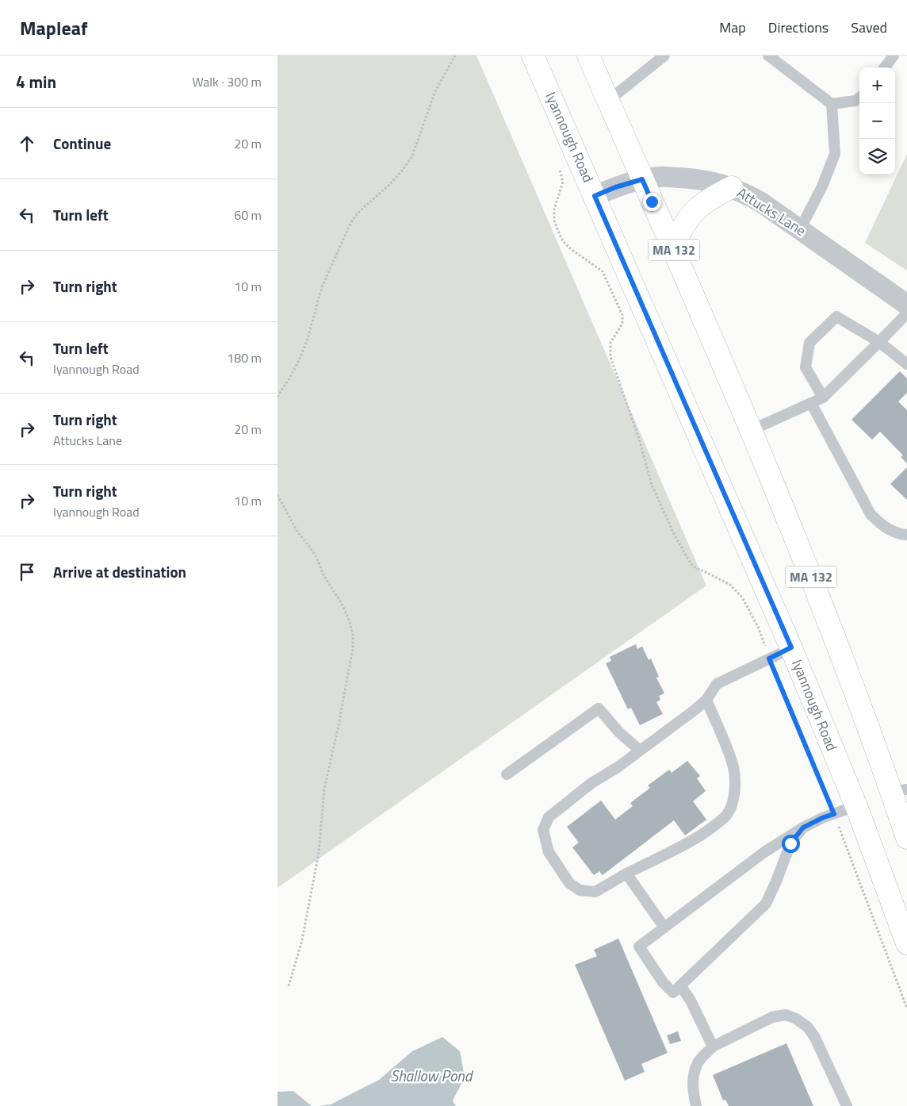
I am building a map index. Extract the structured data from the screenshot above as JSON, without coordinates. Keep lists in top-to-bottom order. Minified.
{"streets":{"main road":["Iyannough Road","MA 132"],"street":["Attucks Lane"]},"crossings":[["Iyannough Road","Attucks Lane"],["Attucks Lane","MA 132"]],"water":["Shallow Pond"],"page":{"header":"Mapleaf","nav":["Map","Directions","Saved"],"heading":["4 min","Walk · 300 m"],"map_buttons":["+","−"],"list":[["Continue","20 m"],["Turn left","60 m"],["Turn right","10 m"],["Turn left","Iyannough Road","180 m"],["Turn right","Attucks Lane","20 m"],["Turn right","Iyannough Road","10 m"],"Arrive at destination"]}}
